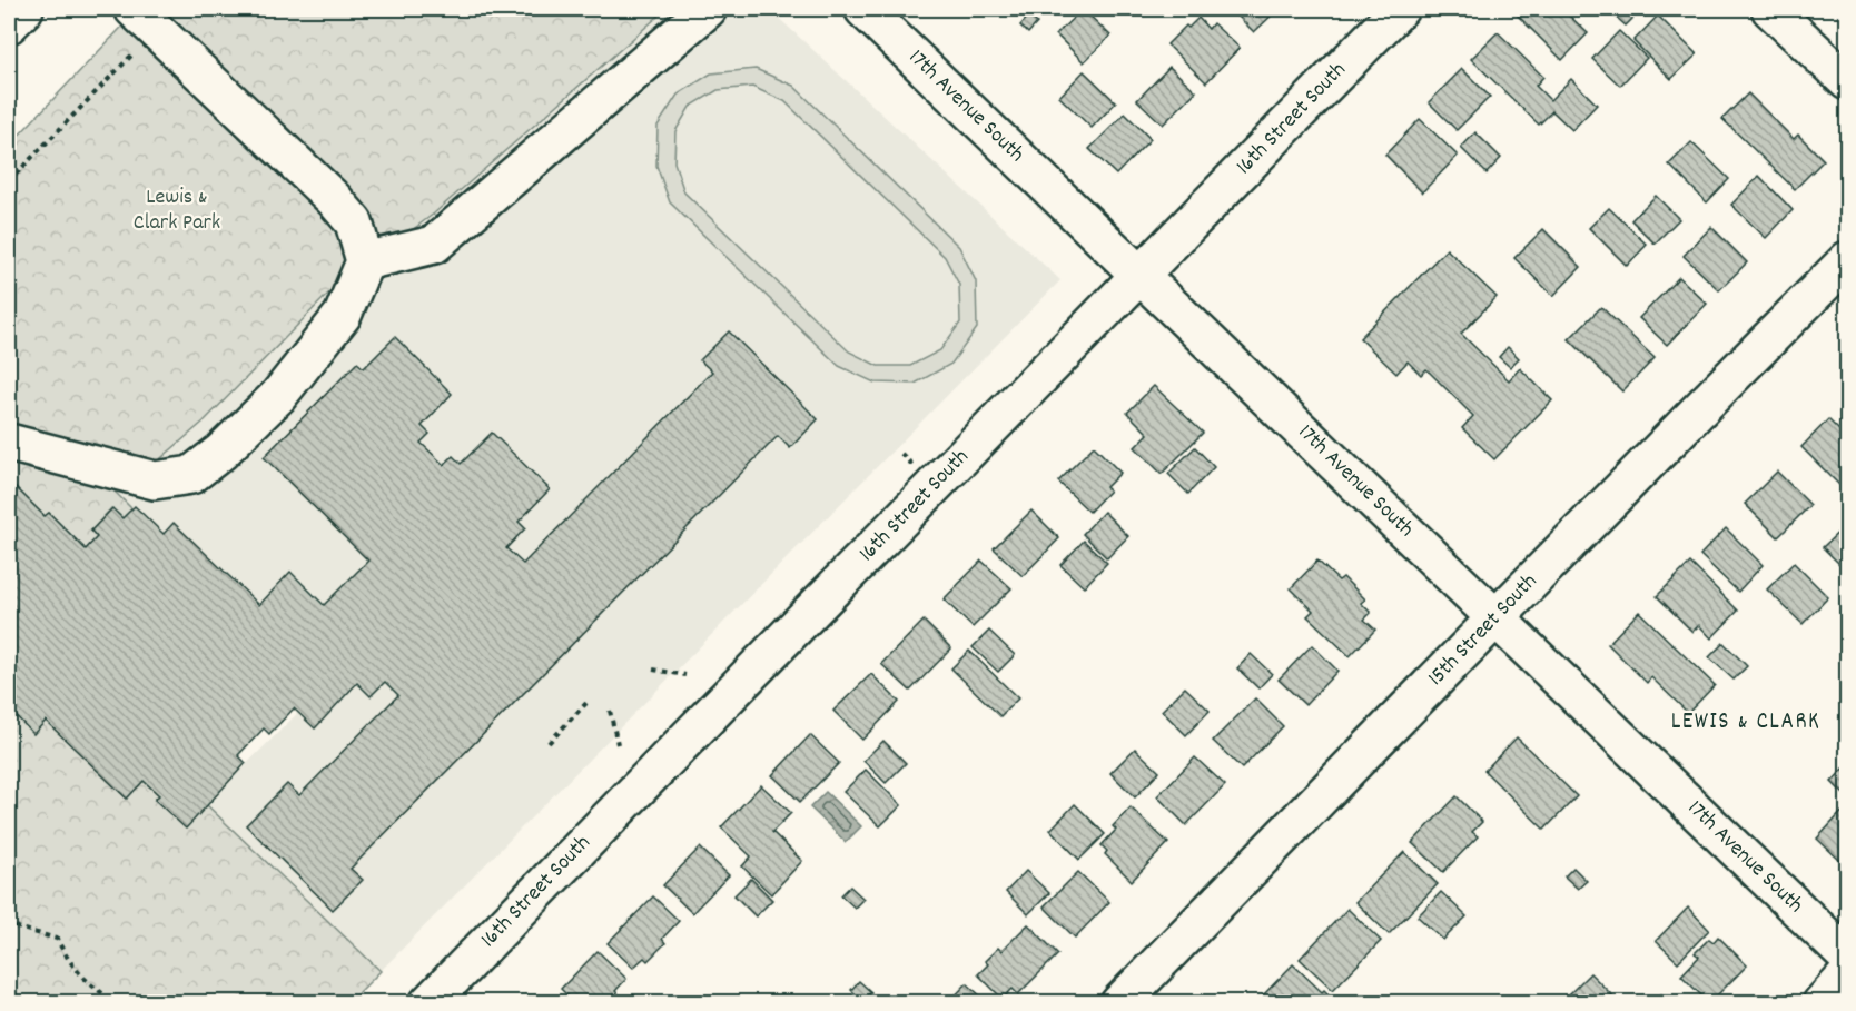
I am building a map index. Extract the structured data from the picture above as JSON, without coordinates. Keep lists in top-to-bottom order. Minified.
{"streets":{"street":["17th Avenue South","16th Street South","15th Street South"]},"crossings":[["17th Avenue South","16th Street South"],["17th Avenue South","15th Street South"]],"districts":["LEWIS & CLARK"],"parks":["Lewis & Clark Park"]}
